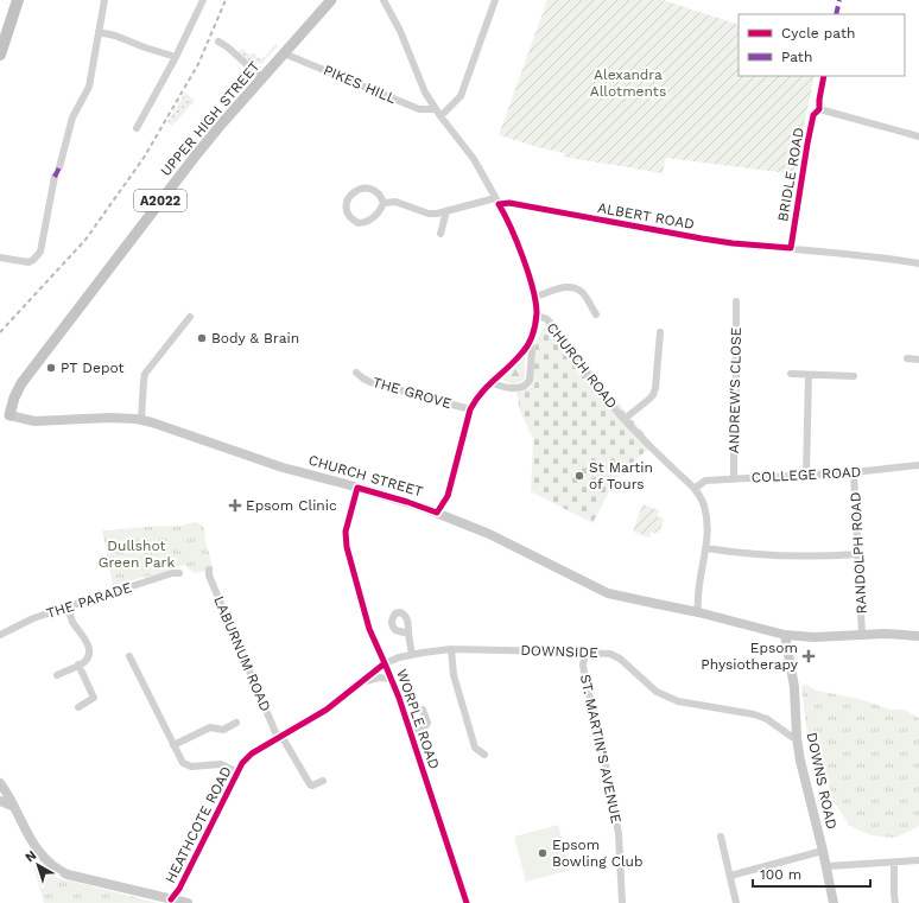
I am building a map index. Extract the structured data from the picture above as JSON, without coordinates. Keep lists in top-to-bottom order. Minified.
{"streets":{"main road":["UPPER HIGH STREET","A2022","CHURCH STREET","DOWNS ROAD"],"street":["PIKES HILL","BRIDLE ROAD","ALBERT ROAD","CHURCH ROAD","ANDREW'S CLOSE","THE GROVE","COLLEGE ROAD","RANDOLPH ROAD","THE PARADE","DOWNSIDE","LABURNUM ROAD","WORPLE ROAD","ST. MARTIN'S AVENUE","HEATHCOTE ROAD"]},"crossings":[["PIKES HILL","UPPER HIGH STREET"],["PIKES HILL","CHURCH ROAD"],["UPPER HIGH STREET","CHURCH STREET"],["BRIDLE ROAD","ALBERT ROAD"],["ALBERT ROAD","CHURCH ROAD"],["CHURCH ROAD","COLLEGE ROAD"],["ANDREW'S CLOSE","COLLEGE ROAD"],["COLLEGE ROAD","RANDOLPH ROAD"],["CHURCH STREET","RANDOLPH ROAD"],["CHURCH STREET","WORPLE ROAD"],["CHURCH STREET","DOWNS ROAD"],["DOWNSIDE","WORPLE ROAD"],["DOWNSIDE","ST. MARTIN'S AVENUE"],["DOWNSIDE","DOWNS ROAD"],["DOWNSIDE","HEATHCOTE ROAD"],["LABURNUM ROAD","HEATHCOTE ROAD"],["WORPLE ROAD","HEATHCOTE ROAD"]],"parks":["Alexandra Allotments","Dullshot Green Park"],"places":{"other":["Body & Brain","PT Depot","St Martin of Tours","Epsom Bowling Club"],"health":["Epsom Clinic","Epsom Physiotherapy"]},"legend":["Cycle path","Path"],"scale_bar":"100 m","north":"top left"}
